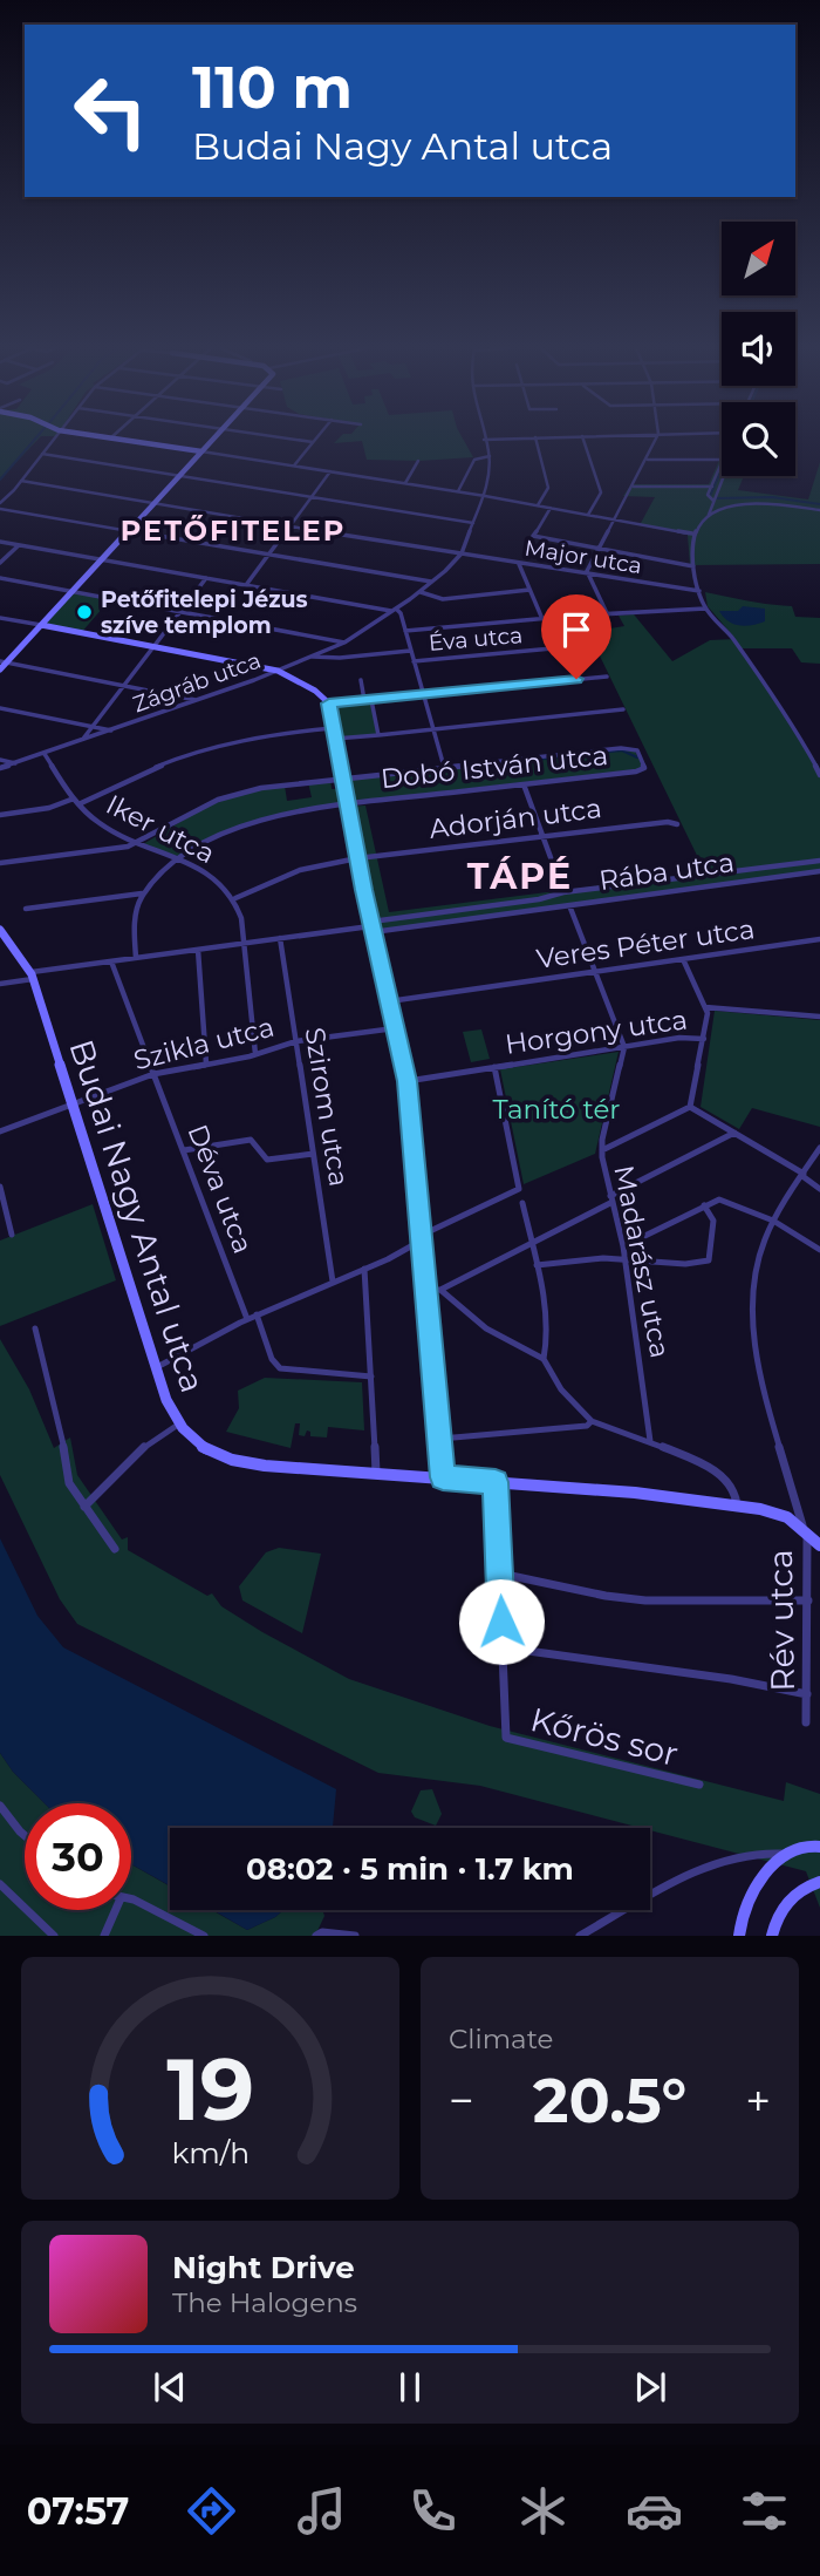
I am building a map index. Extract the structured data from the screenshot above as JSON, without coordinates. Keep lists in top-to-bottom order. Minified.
{"streets":{"street":["Major utca","Éva utca","Zágráb utca","Dobó István utca","Adorján utca","Iker utca","Rába utca","Veres Péter utca","Horgony utca","Szikla utca","Szirom utca","Déva utca","Budai Nagy Antal utca","Madarász utca","Rév utca","Kőrös sor"]},"crossings":[["Major utca","Zágráb utca"],["Zágráb utca","Iker utca"],["Dobó István utca","Iker utca"],["Adorján utca","Iker utca"],["Horgony utca","Madarász utca"],["Szikla utca","Szirom utca"],["Szikla utca","Déva utca"],["Szikla utca","Budai Nagy Antal utca"],["Budai Nagy Antal utca","Rév utca"],["Budai Nagy Antal utca","Kőrös sor"]],"districts":["PETŐFITELEP","TÁPÉ"],"parks":["Tanító tér"],"places":["Petőfitelepi Jézus szíve templom"],"north":"top right","page":{"turn":["110 m","Budai Nagy Antal utca"],"limit":"30","trip":"08:02 · 5 min · 1.7 km","tile":"Climate","heat":["−","20.5°","+"],"song":["Night Drive","The Halogens"],"tabs":"07:57","gauge":["19","km/h"]}}
